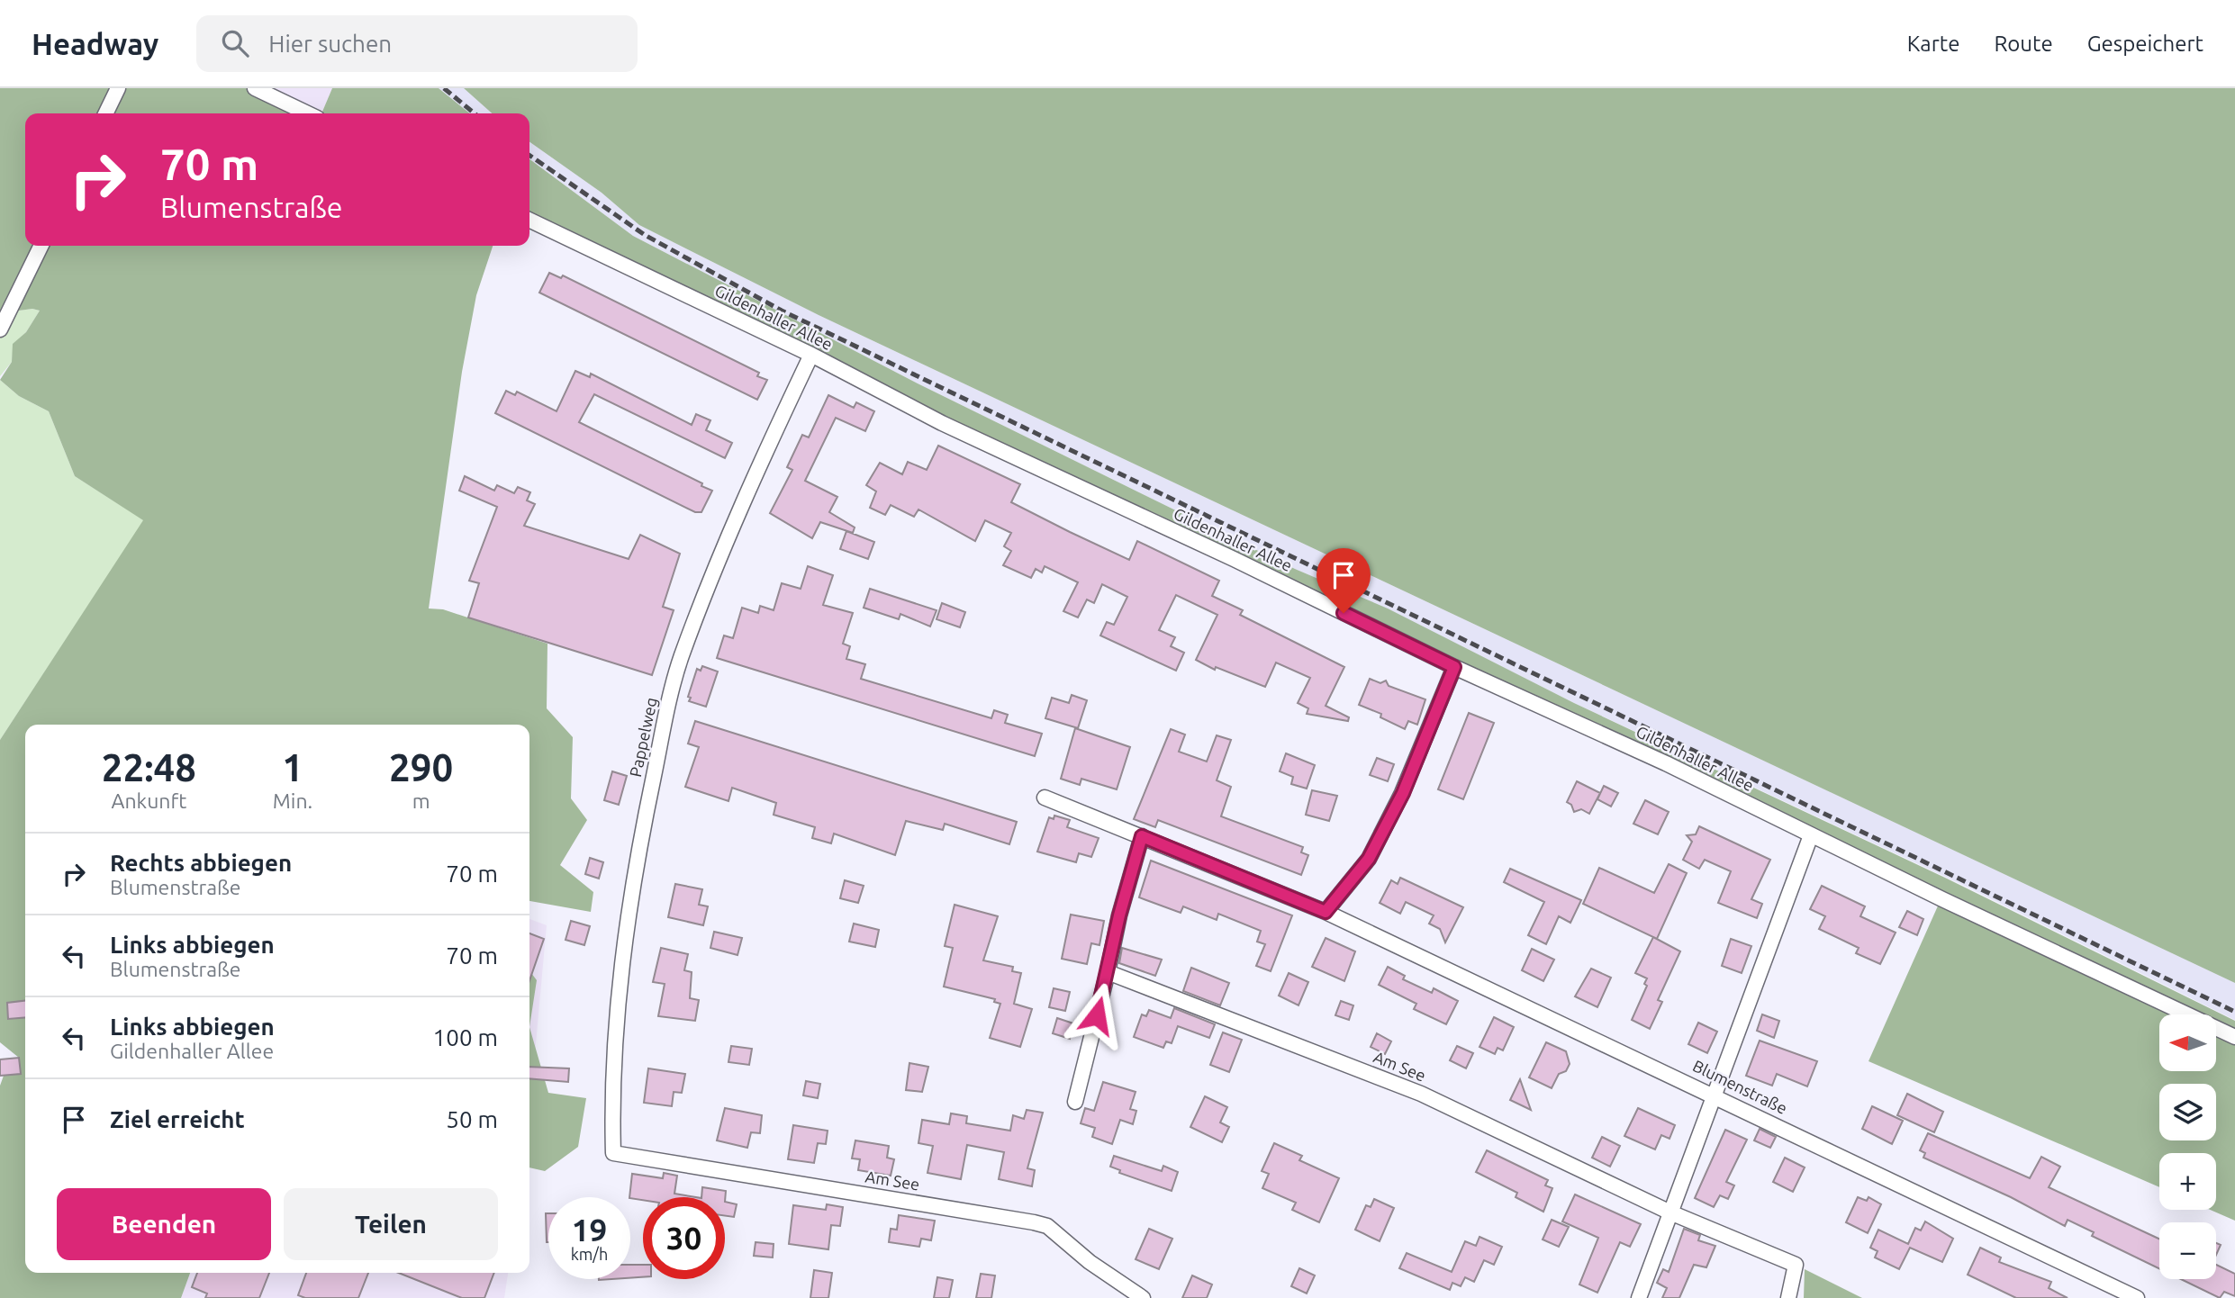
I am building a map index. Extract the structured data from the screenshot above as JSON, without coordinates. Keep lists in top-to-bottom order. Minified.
{"streets":{"street":["Gildenhaller Allee","Pappelweg","Am See","Blumenstraße"]},"crossings":[["Gildenhaller Allee","Pappelweg"],["Pappelweg","Am See"]],"north":"left","page":{"header":"Headway","search":"Hier suchen","nav":["Karte","Route","Gespeichert"],"turn":["70 m","Blumenstraße"],"eta":["22:48","Ankunft","1","Min.","290","m"],"list":[{"name":"Rechts abbiegen","note":"Blumenstraße","value":"70 m"},{"name":"Links abbiegen","note":"Blumenstraße","value":"70 m"},{"name":"Links abbiegen","note":"Gildenhaller Allee","value":"100 m"},{"name":"Ziel erreicht","value":"50 m"}],"map_buttons":["+","−"],"buttons":["Beenden","Teilen"],"speed":"19 km/h","limit":"30"}}
